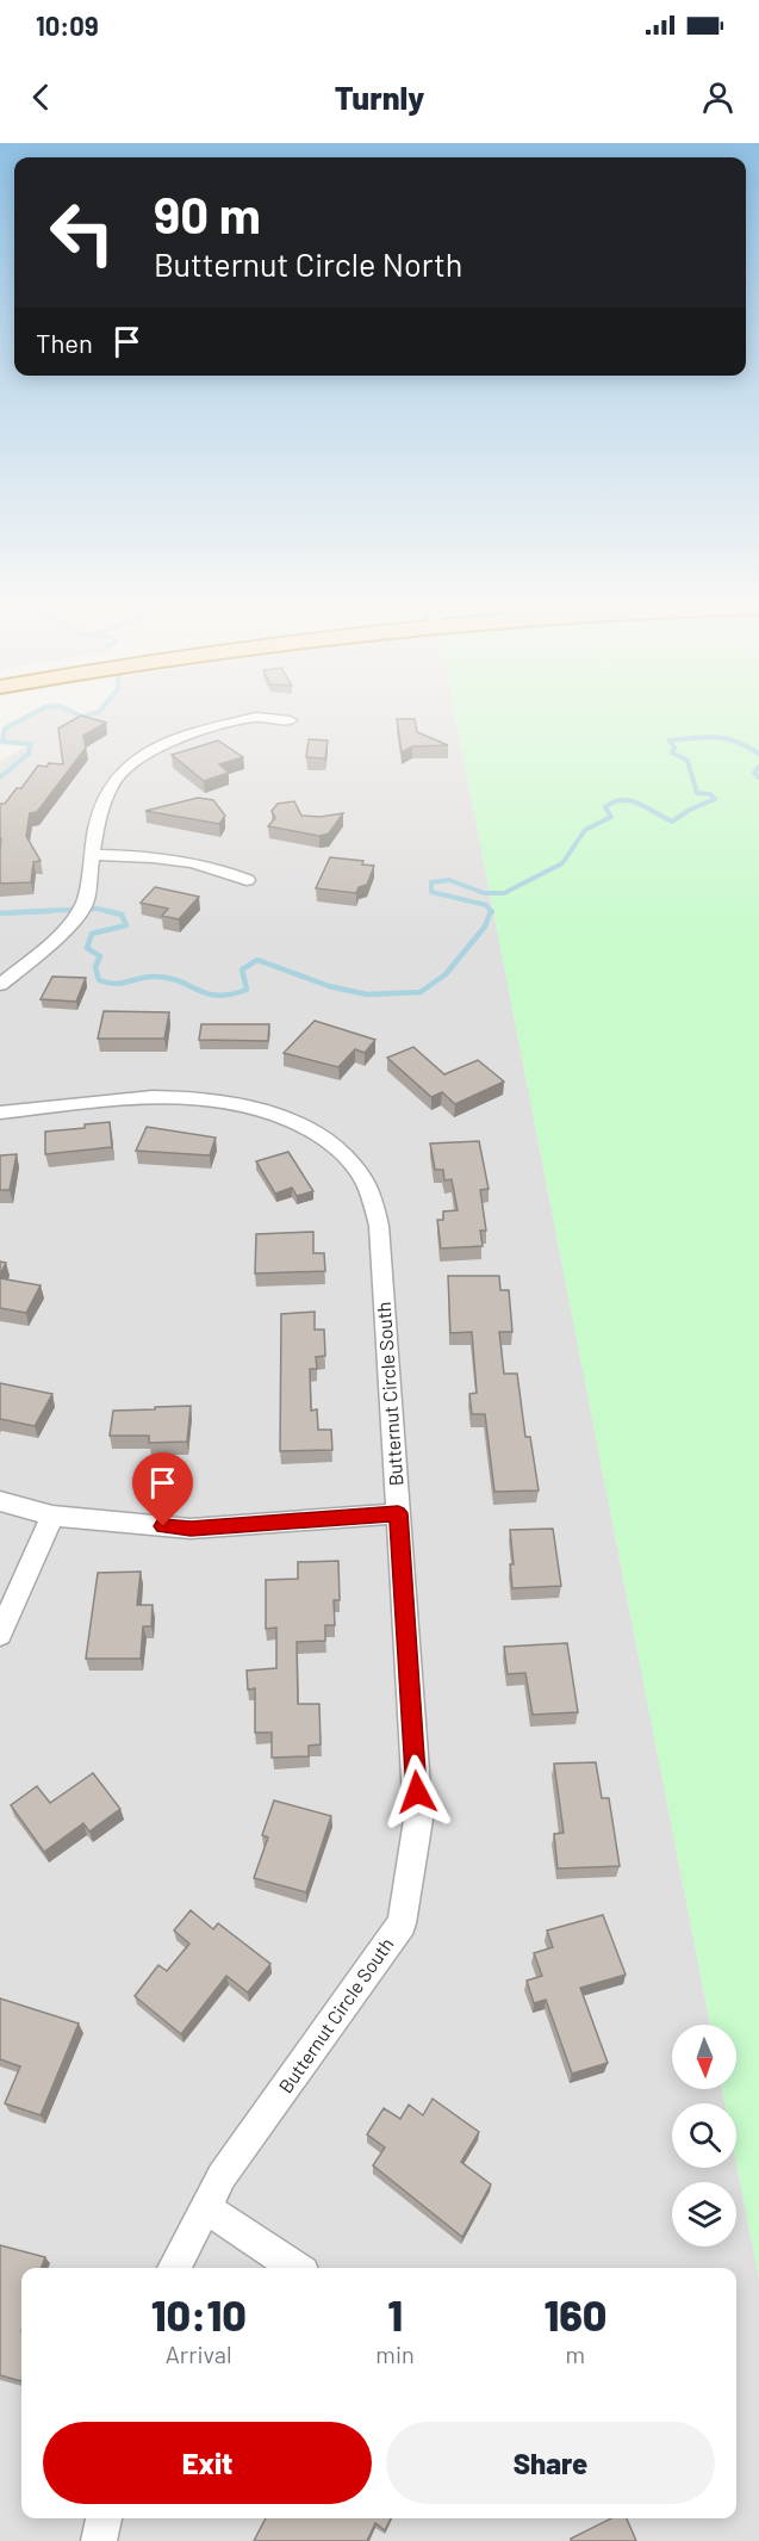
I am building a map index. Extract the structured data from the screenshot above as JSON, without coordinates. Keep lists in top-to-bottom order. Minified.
{"streets":{"street":["Butternut Circle South"]},"north":"bottom","page":{"status":"10:09","header":"Turnly","turn":["90 m","Butternut Circle North"],"then":"Then","eta":["10:10","Arrival","1","min","160","m"],"buttons":["Exit","Share"]}}
